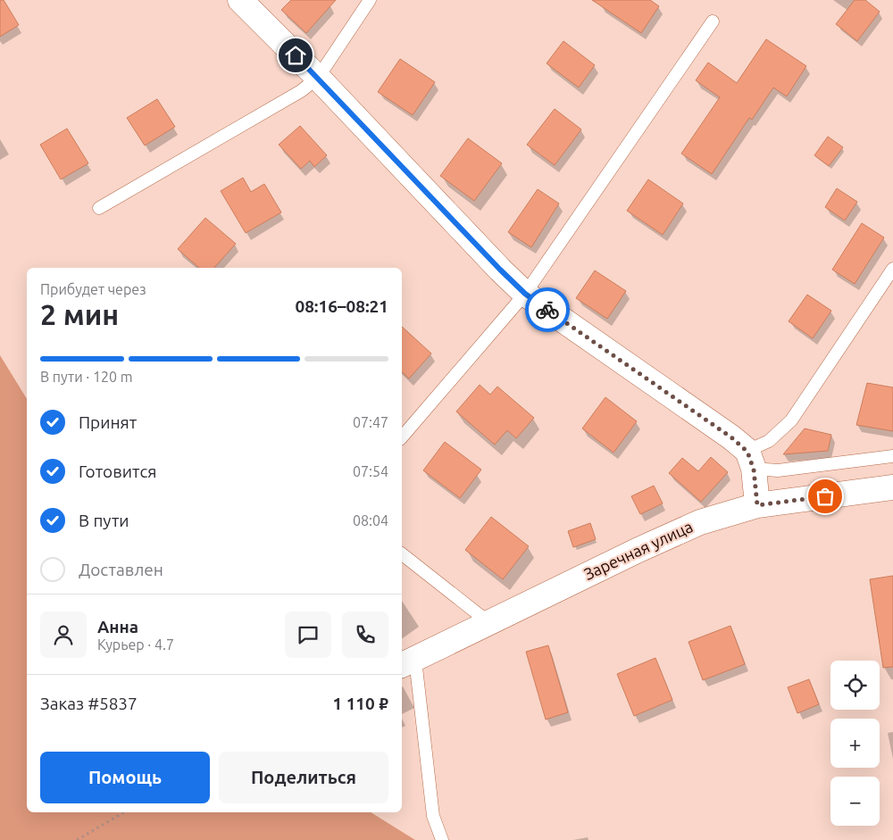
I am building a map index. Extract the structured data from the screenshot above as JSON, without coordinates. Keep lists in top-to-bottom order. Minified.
{"streets":{"street":["Заречная улица"]},"page":{"heading":["2 мин","Прибудет через","08:16–08:21"],"panel":["Анна","Курьер · 4.7","Заказ #5837","1 110 ₽"],"bar":"В пути · 120 m","list":[["Принят","07:47"],["Готовится","07:54"],["В пути","08:04"],"Доставлен"],"map_buttons":["+","−"],"buttons":["Помощь","Поделиться"]}}
